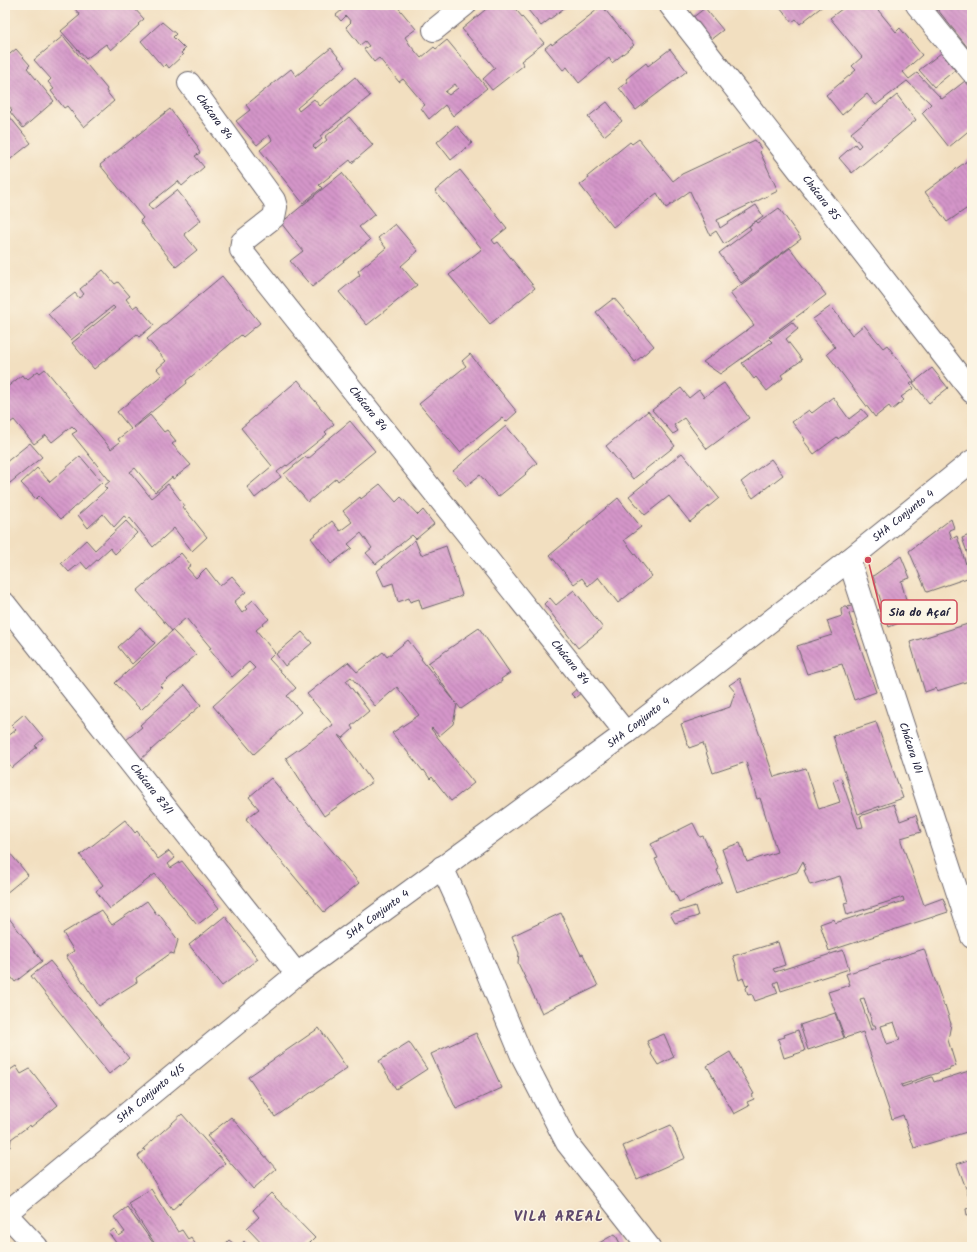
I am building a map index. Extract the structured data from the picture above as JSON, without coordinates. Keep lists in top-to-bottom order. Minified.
{"streets":{"street":["Chácara 84","Chácara 85","SHA Conjunto 4","Chácara 101","Chácara 83/1","SHA Conjunto 4/5"]},"crossings":[["Chácara 84","SHA Conjunto 4"],["SHA Conjunto 4","Chácara 101"],["SHA Conjunto 4","Chácara 83/1"],["SHA Conjunto 4","SHA Conjunto 4/5"],["Chácara 83/1","SHA Conjunto 4/5"]],"districts":["VILA AREAL"],"places":["Sia do Açaí"]}
